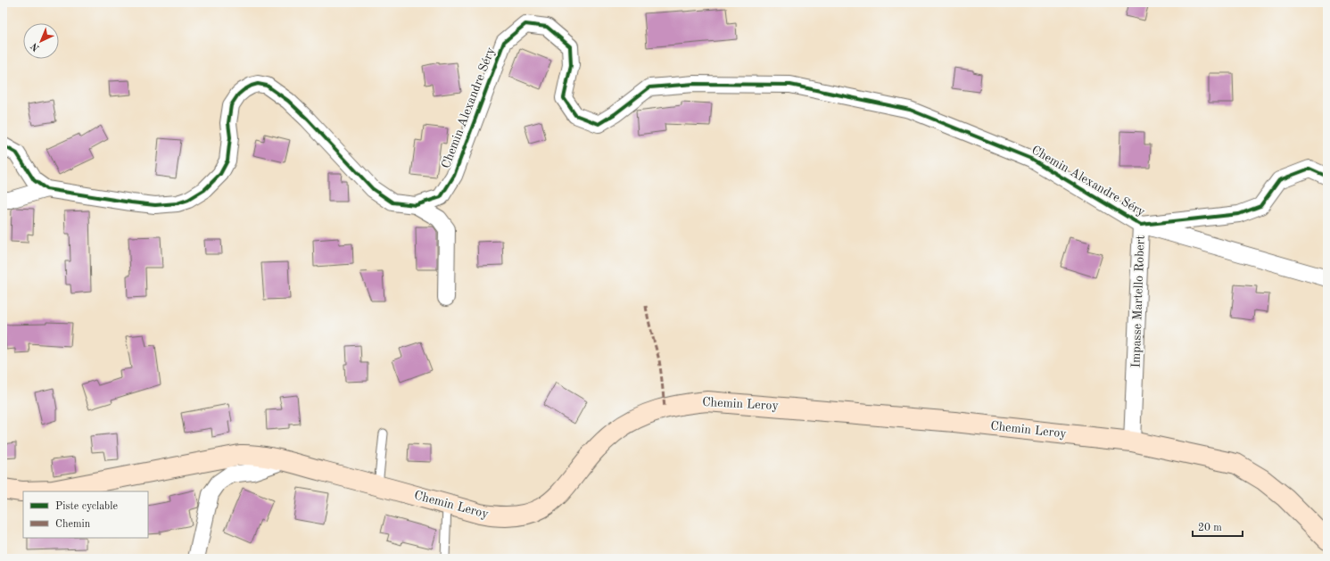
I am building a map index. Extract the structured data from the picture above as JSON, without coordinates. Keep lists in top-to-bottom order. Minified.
{"streets":{"street":["Chemin Alexandre Séry","Impasse Martello Robert","Chemin Leroy"]},"crossings":[["Chemin Alexandre Séry","Impasse Martello Robert"],["Impasse Martello Robert","Chemin Leroy"]],"legend":["Piste cyclable","Chemin"],"scale_bar":"20 m","north":"bottom left"}
